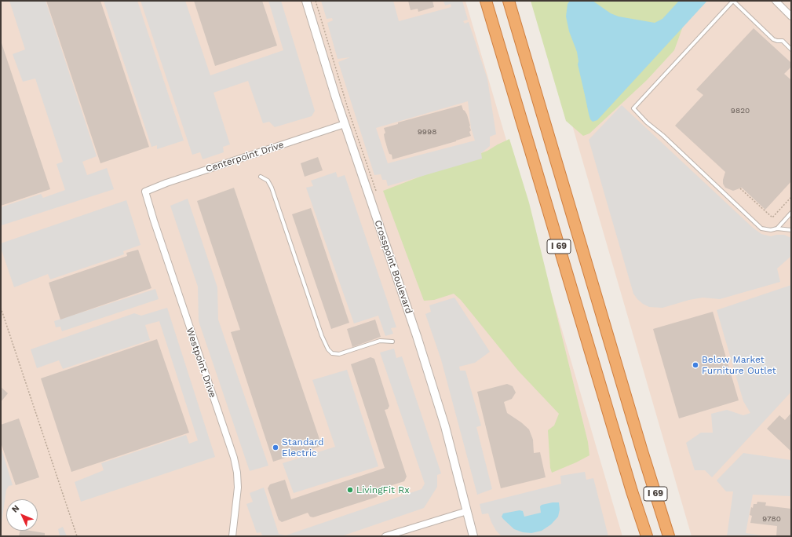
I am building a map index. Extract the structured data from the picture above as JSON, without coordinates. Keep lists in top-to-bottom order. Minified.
{"streets":{"highway":["I 69"],"street":["Centerpoint Drive","Crosspoint Boulevard","Westpoint Drive"]},"crossings":[["Centerpoint Drive","Crosspoint Boulevard"],["Centerpoint Drive","Westpoint Drive"]],"places":["Below Market Furniture Outlet","Standard Electric","LivingFit Rx"],"house_numbers":["9820","9998","9780"],"north":"top left"}
